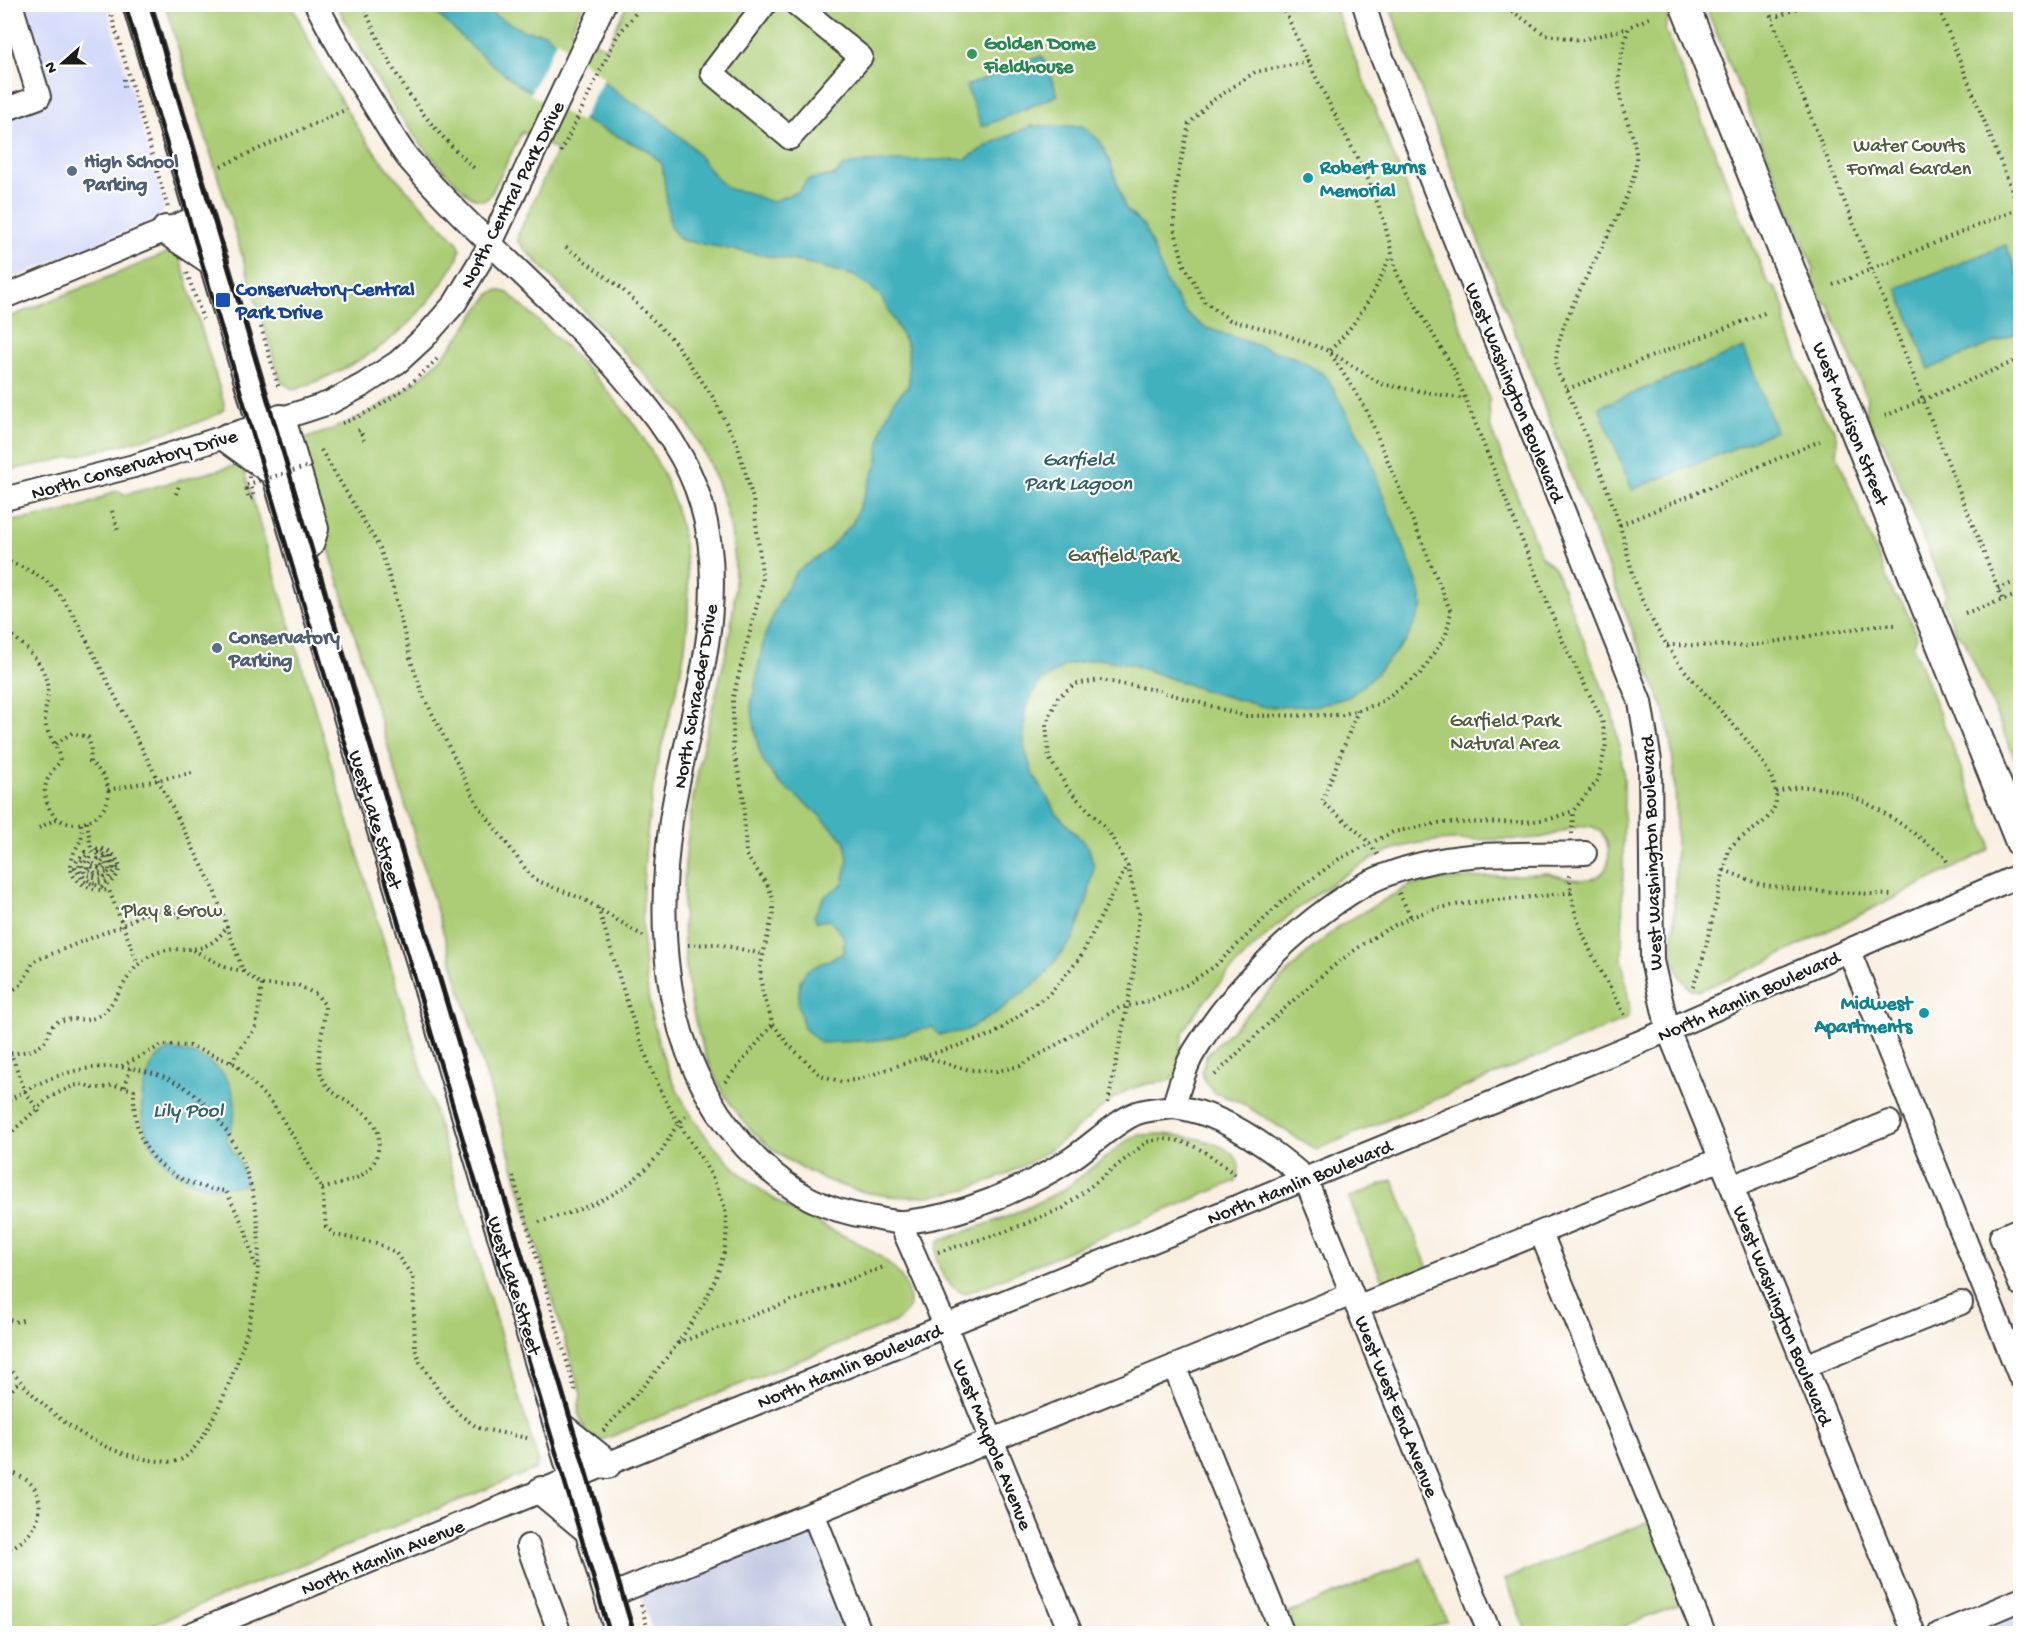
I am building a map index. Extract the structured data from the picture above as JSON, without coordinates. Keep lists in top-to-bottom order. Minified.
{"streets":{"main road":["West Madison Street","West Lake Street"],"street":["North Central Park Drive","West Washington Boulevard","North Conservatory Drive","North Schraeder Drive","North Hamlin Boulevard","West West End Avenue","West Maypole Avenue","North Hamlin Avenue"]},"crossings":[["North Central Park Drive","North Conservatory Drive"],["North Central Park Drive","North Schraeder Drive"],["North Central Park Drive","West Lake Street"],["West Washington Boulevard","North Hamlin Boulevard"],["North Conservatory Drive","West Lake Street"],["North Schraeder Drive","West Maypole Avenue"],["West Lake Street","North Hamlin Boulevard"],["West Lake Street","North Hamlin Avenue"],["North Hamlin Boulevard","West West End Avenue"],["North Hamlin Boulevard","West Maypole Avenue"],["North Hamlin Boulevard","North Hamlin Avenue"]],"water":["Garfield Park Lagoon","Lily Pool"],"parks":["Water Courts Formal Garden","Garfield Park","Garfield Park Natural Area","Play & Grow"],"places":{"other":["Golden Dome Fieldhouse","High School Parking","Robert Burns Memorial","Conservatory Parking","Midwest Apartments"],"transit":["Conservatory-Central Park Drive"]},"north":"left"}
